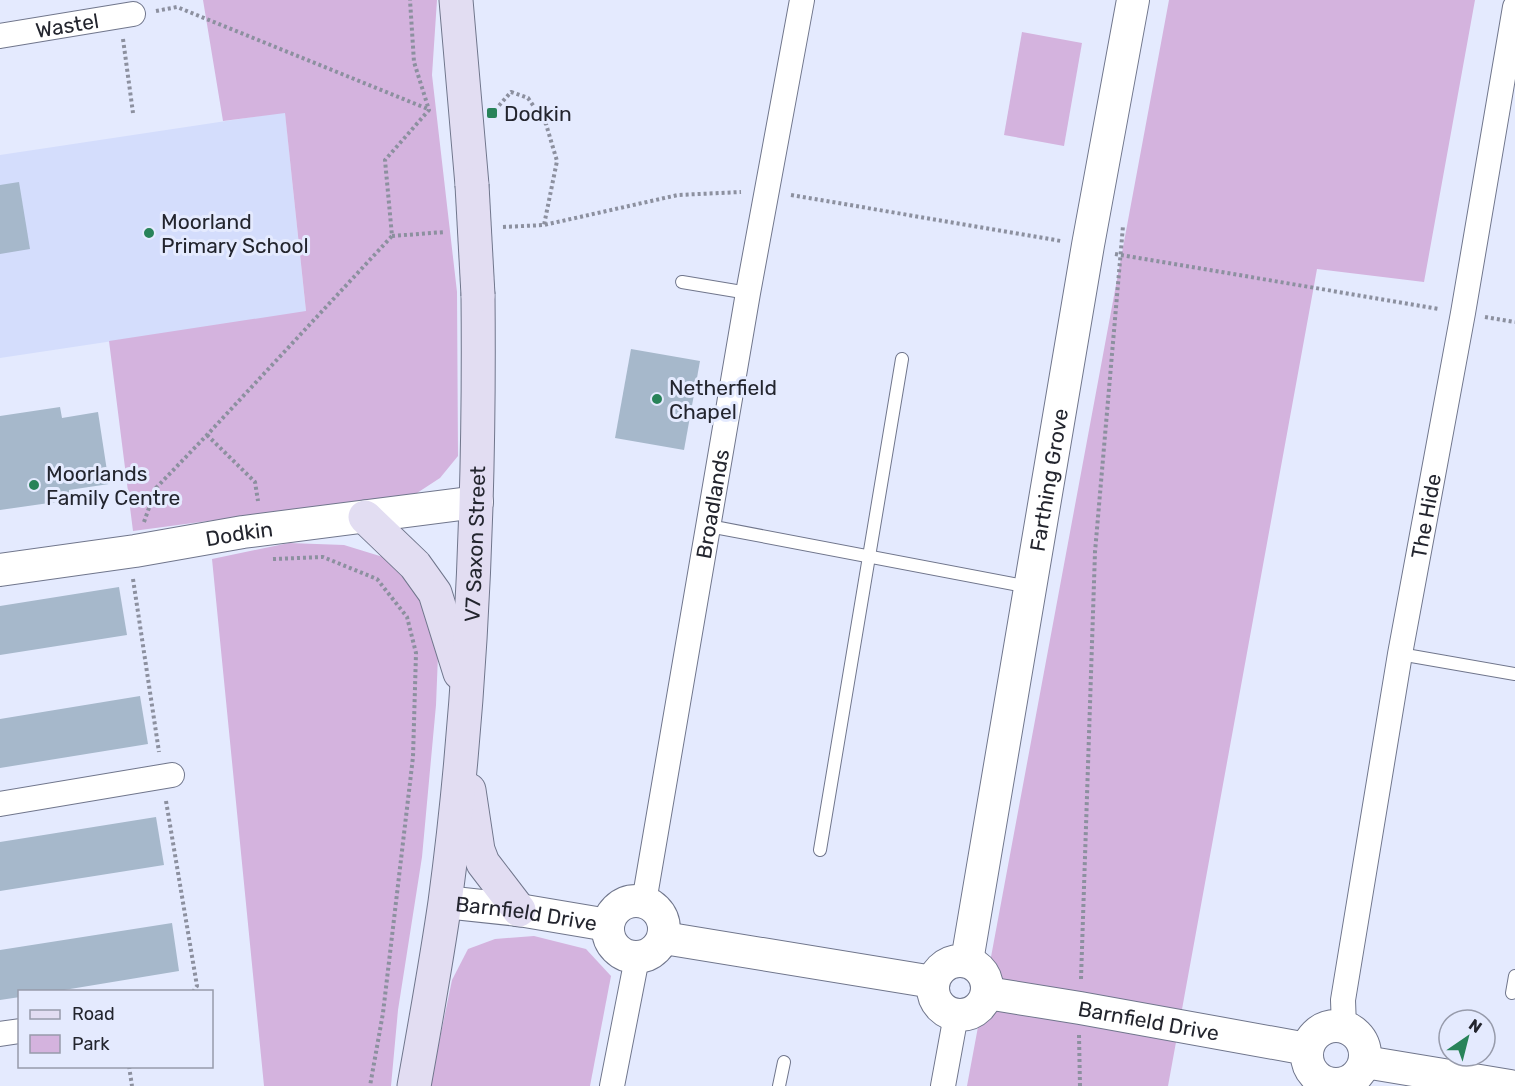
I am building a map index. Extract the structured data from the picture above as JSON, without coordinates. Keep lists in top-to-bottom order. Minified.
{"streets":{"main road":["V7 Saxon Street"],"street":["Wastel","Farthing Grove","Broadlands","The Hide","Dodkin","Barnfield Drive"]},"crossings":[["Farthing Grove","Barnfield Drive"],["Broadlands","Barnfield Drive"],["The Hide","Barnfield Drive"],["Dodkin","V7 Saxon Street"],["V7 Saxon Street","Barnfield Drive"]],"places":{"transit":["Dodkin"],"other":["Moorland Primary School","Netherfield Chapel","Moorlands Family Centre"]},"legend":["Road","Park"],"north":"top right"}
